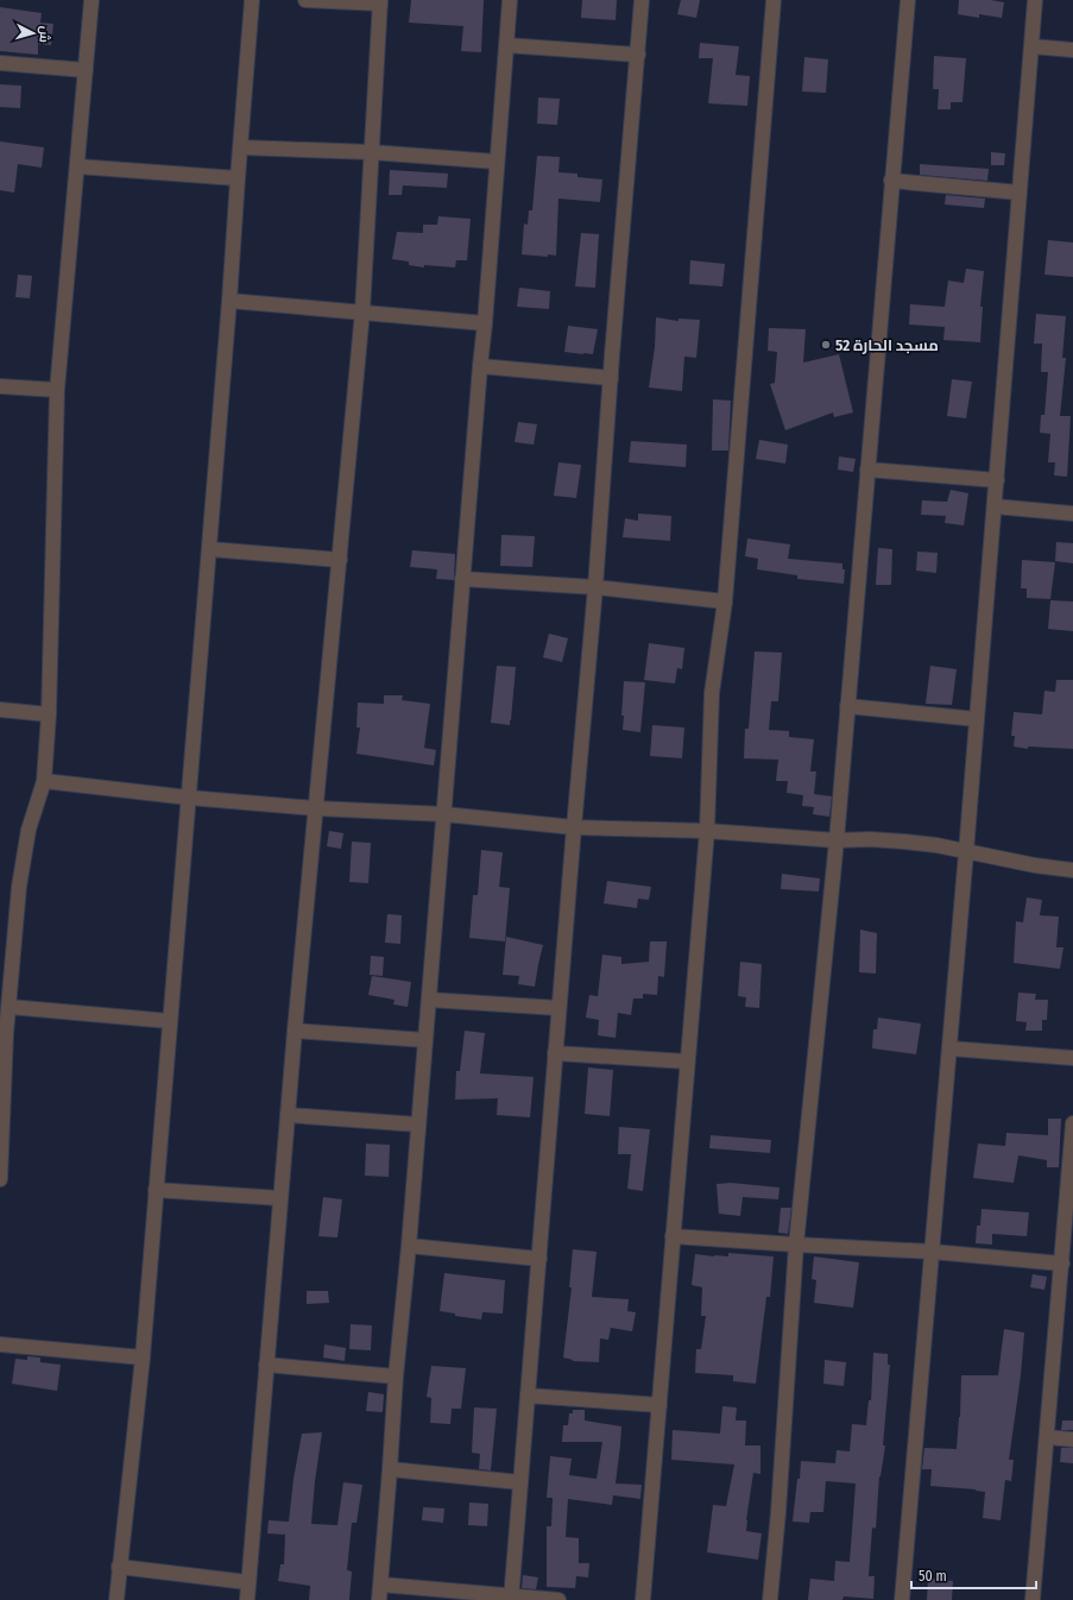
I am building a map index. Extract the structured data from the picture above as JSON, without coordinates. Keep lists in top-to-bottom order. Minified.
{"places":["مسجد الحارة 52"],"scale_bar":"50 m","north":"right"}
